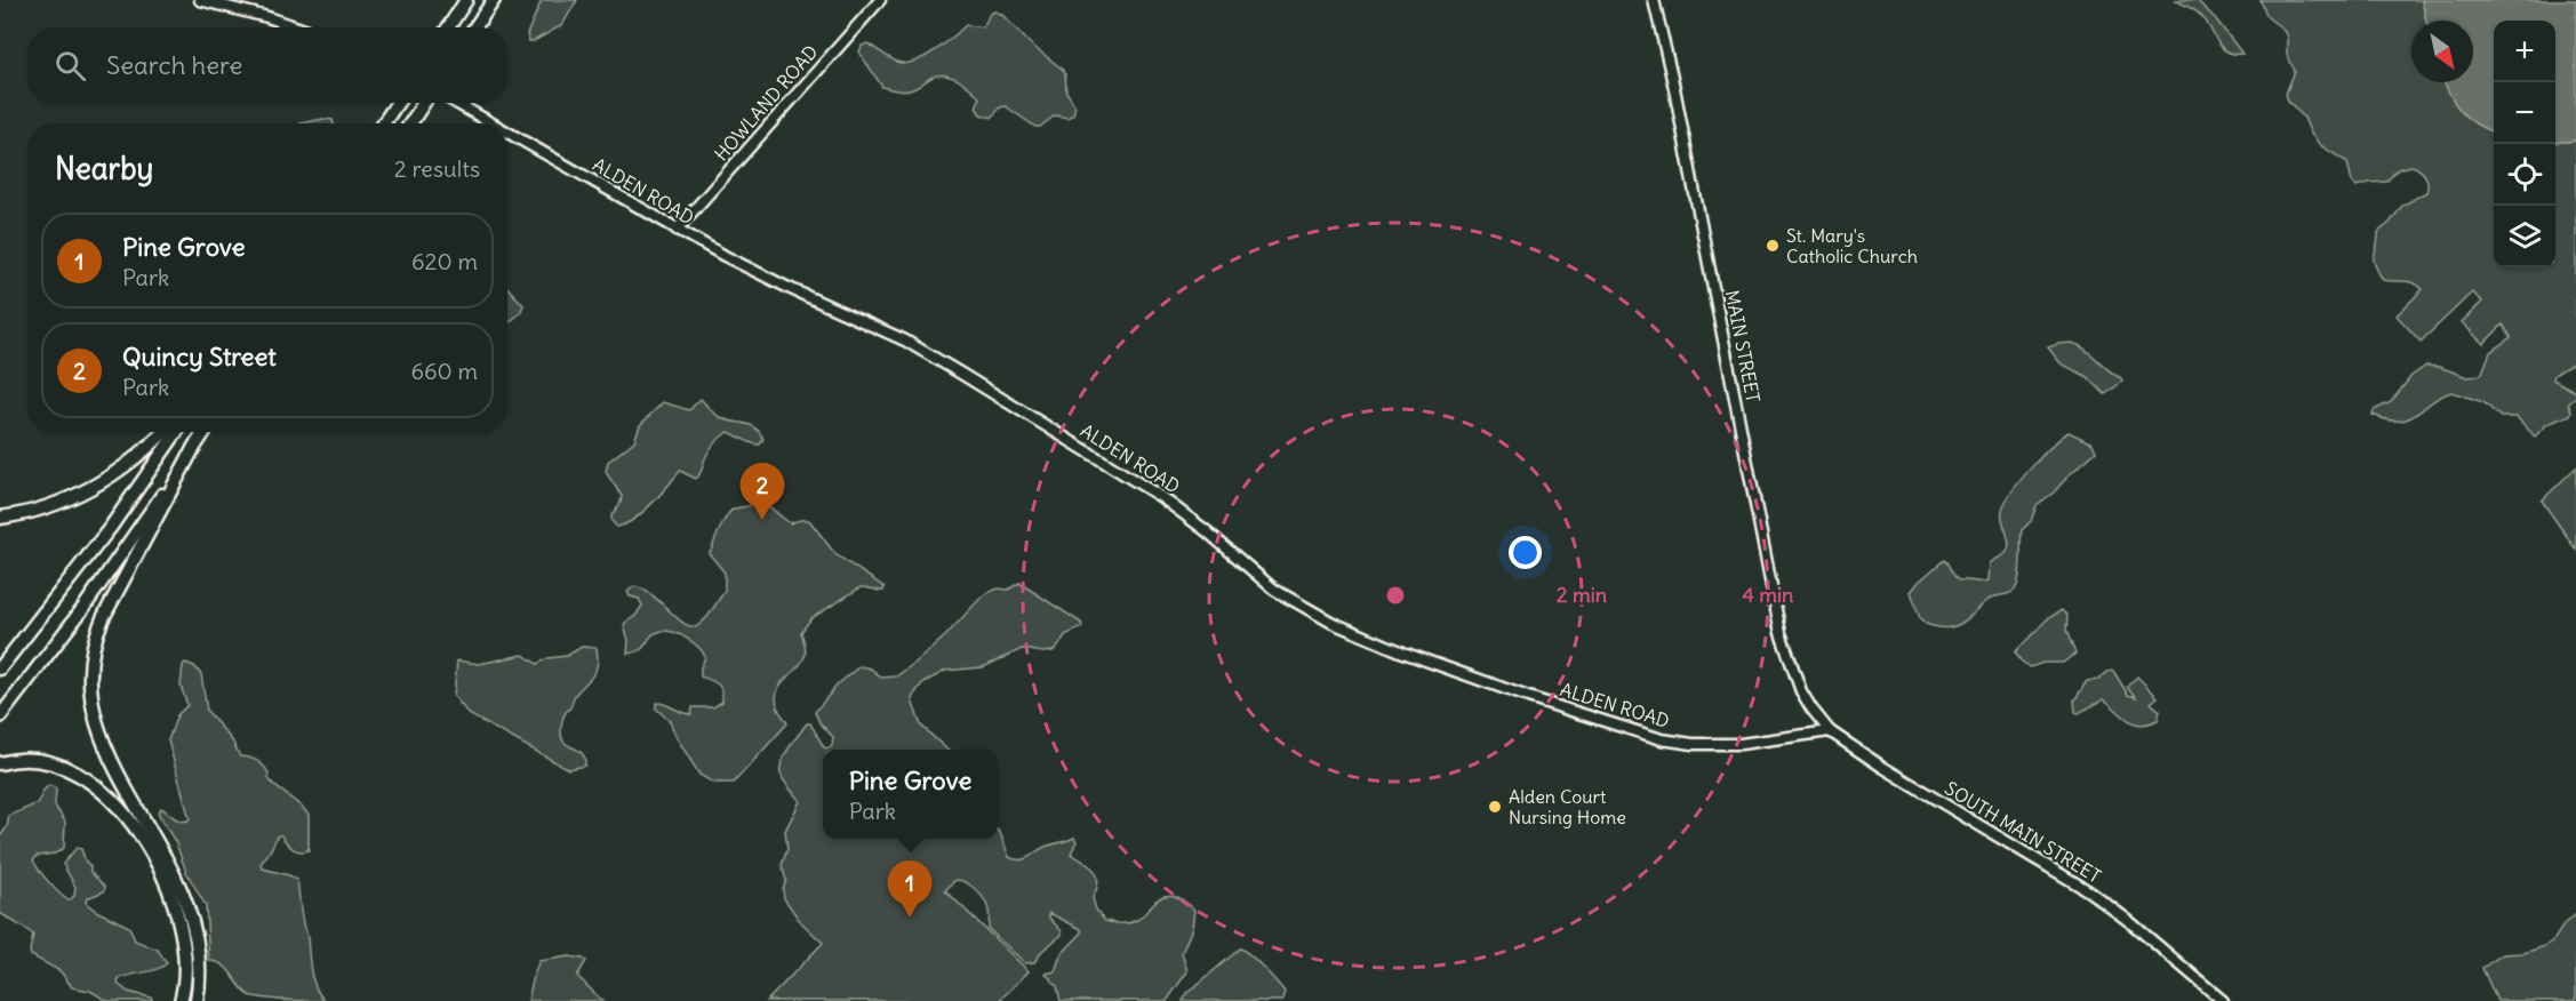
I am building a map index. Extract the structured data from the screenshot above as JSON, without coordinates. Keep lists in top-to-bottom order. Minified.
{"streets":{"main road":["HOWLAND ROAD","ALDEN ROAD","MAIN STREET","SOUTH MAIN STREET"]},"crossings":[["HOWLAND ROAD","ALDEN ROAD"],["ALDEN ROAD","SOUTH MAIN STREET"],["MAIN STREET","SOUTH MAIN STREET"]],"places":["St. Mary's Catholic Church","Alden Court Nursing Home"],"north":"bottom right","page":{"map_buttons":["+","−"],"search":"Search here","heading":["Nearby","2 results"],"list":[{"mark":"1","name":"Pine Grove","note":"Park","value":"620 m"},{"mark":"2","name":"Quincy Street","note":"Park","value":"660 m"}],"pins":["2","1"],"popup":["Pine Grove","Park"]},"rings":["2 min","4 min"]}
